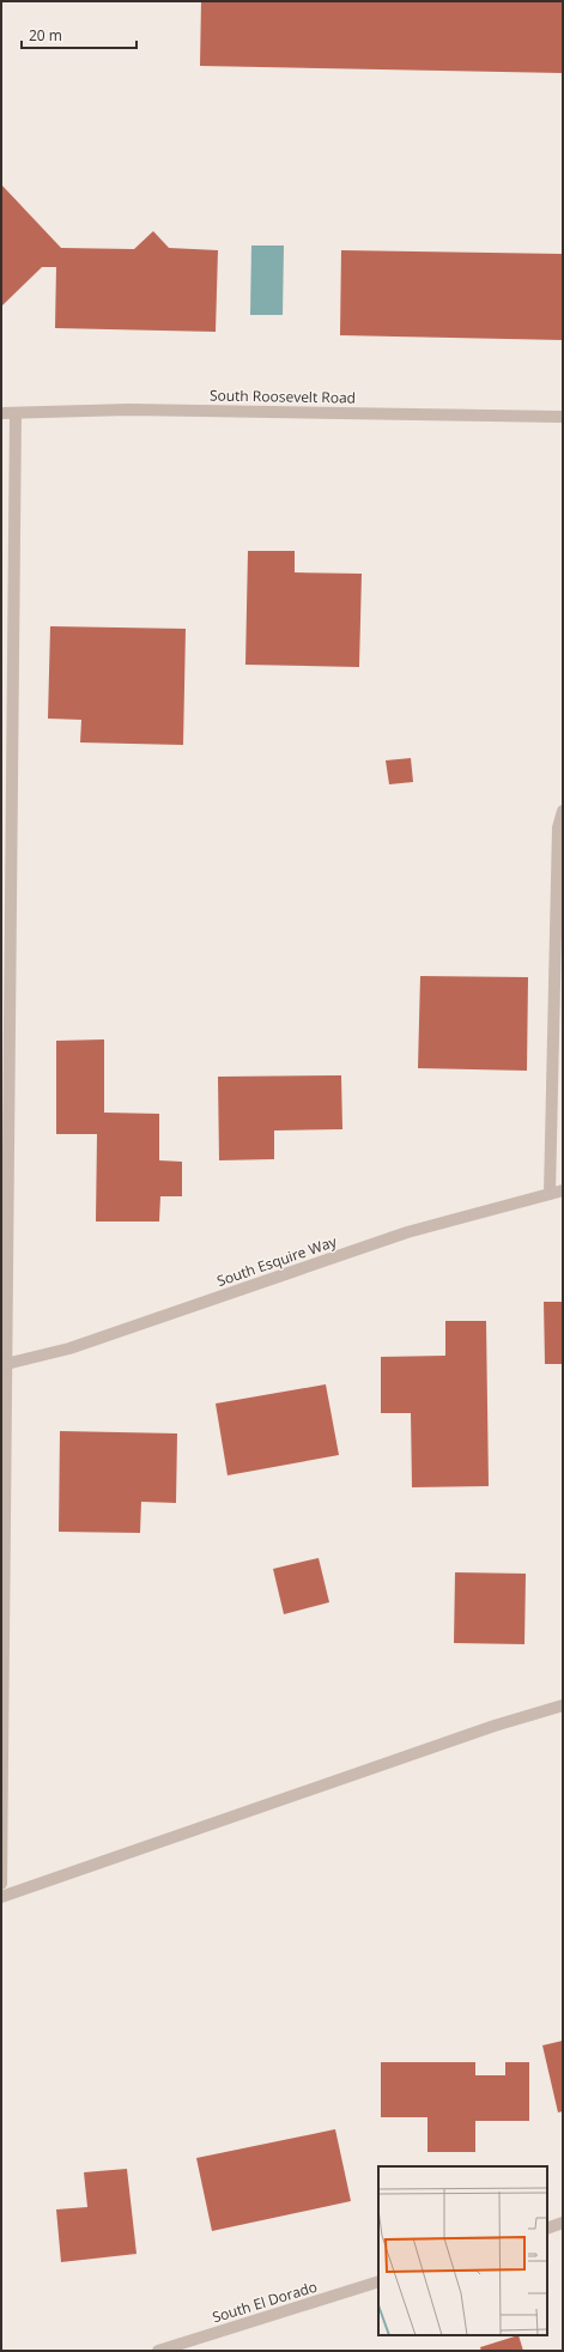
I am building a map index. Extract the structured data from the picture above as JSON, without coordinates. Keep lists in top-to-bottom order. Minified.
{"streets":{"street":["South Roosevelt Road","South Esquire Way","South El Dorado"]},"scale_bar":"20 m"}
